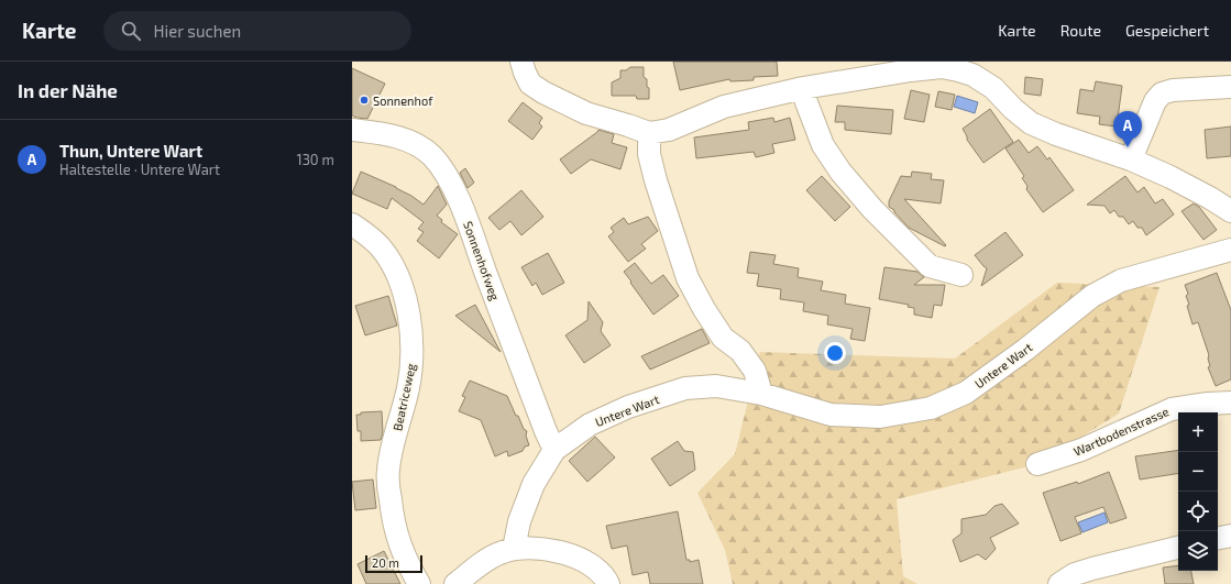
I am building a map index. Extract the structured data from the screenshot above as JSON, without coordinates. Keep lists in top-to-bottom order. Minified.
{"streets":{"street":["Sonnenhofweg","Untere Wart","Beatriceweg","Wartbodenstrasse"]},"crossings":[["Sonnenhofweg","Untere Wart"]],"places":["Sonnenhof"],"scale_bar":"20 m","page":{"header":"Karte","search":"Hier suchen","nav":["Karte","Route","Gespeichert"],"heading":"In der Nähe","pins":"A","list":[{"mark":"A","name":"Thun, Untere Wart","note":"Haltestelle · Untere Wart","value":"130 m"}],"map_buttons":["+","−"],"scale":"20 m"}}
